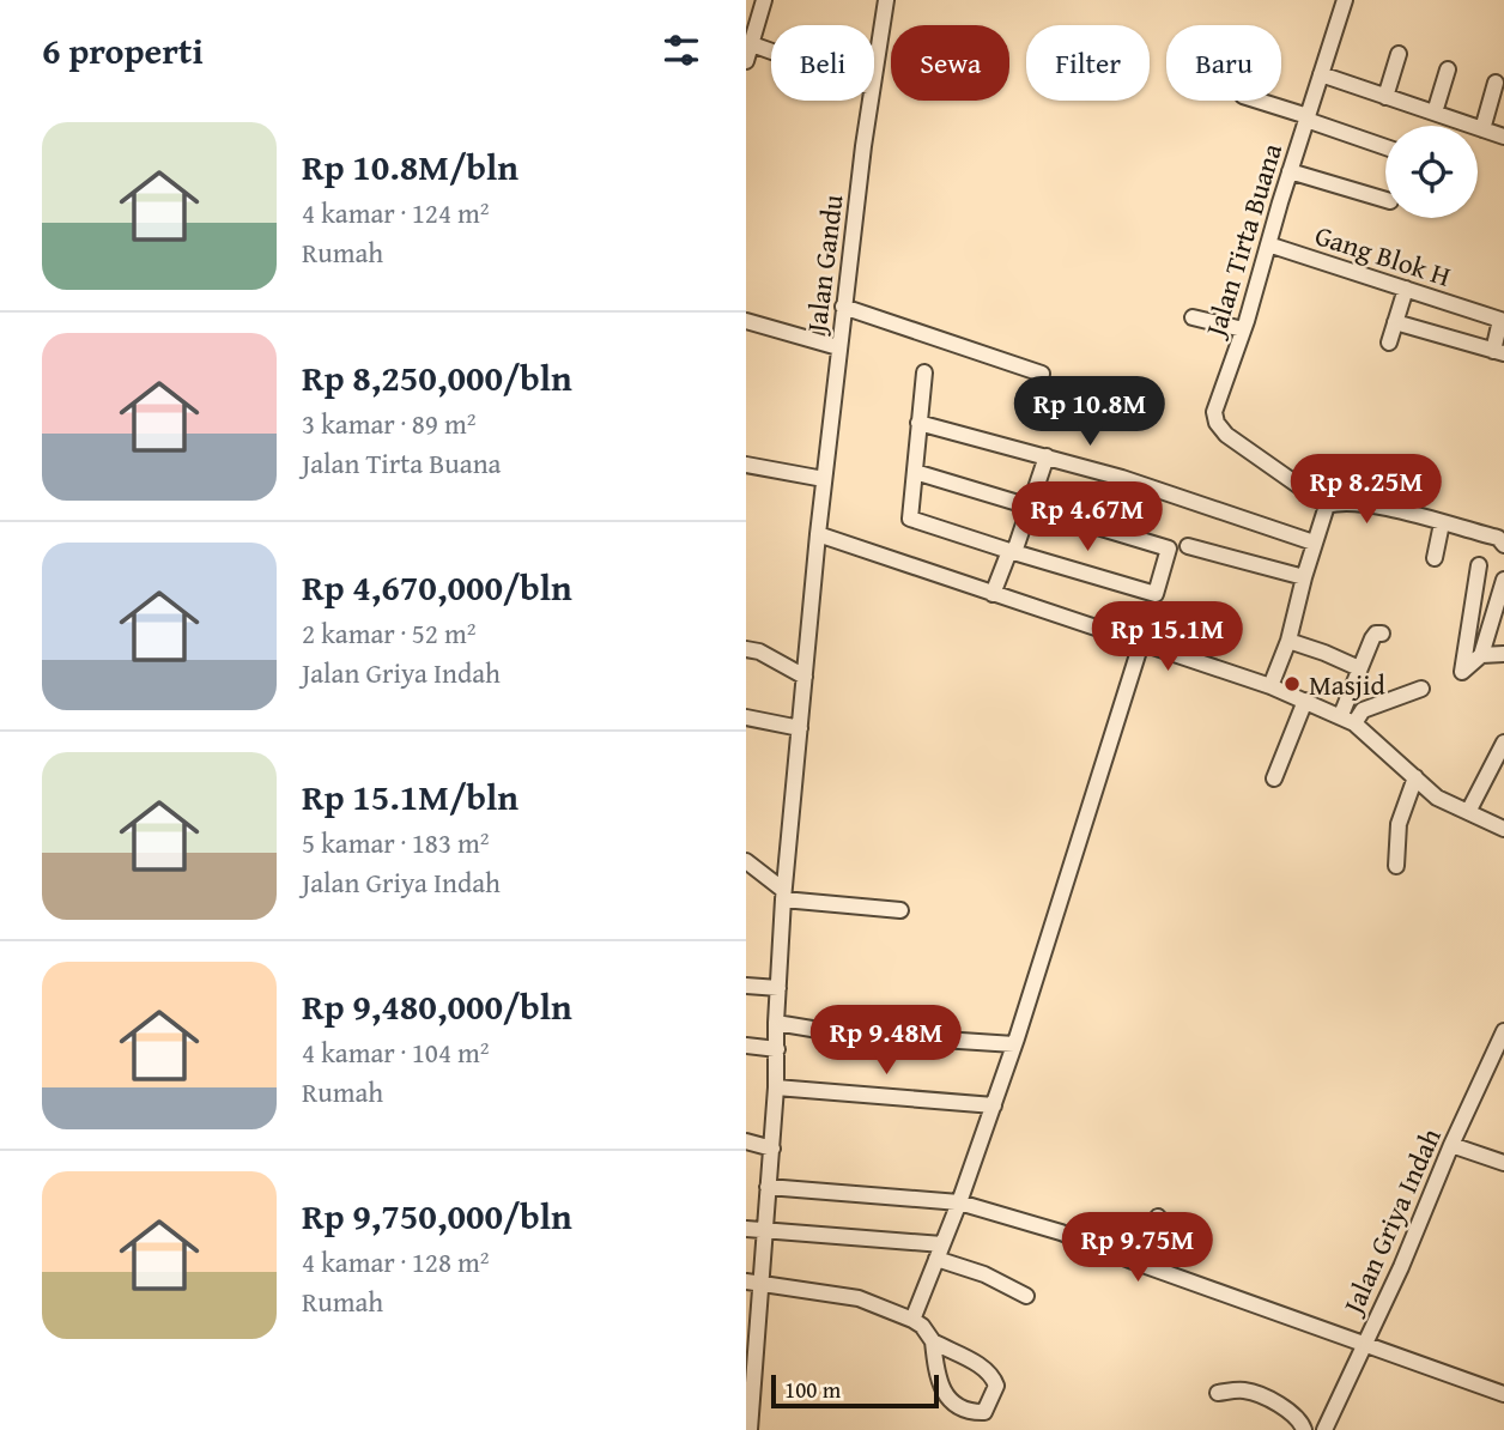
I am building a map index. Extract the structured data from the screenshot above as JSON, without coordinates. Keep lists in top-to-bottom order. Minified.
{"streets":{"street":["Jalan Tirta Buana","Gang Blok H","Jalan Gandu","Jalan Griya Indah"]},"crossings":[["Jalan Tirta Buana","Gang Blok H"]],"places":["Masjid"],"scale_bar":"100 m","page":{"heading":"6 properti","chip":["Beli","Sewa","Filter","Baru"],"list":[{"name":"Rp 10.8M/bln","note":"4 kamar · 124 m² · Rumah"},{"name":"Rp 8,250,000/bln","note":"3 kamar · 89 m² · Jalan Tirta Buana"},{"name":"Rp 4,670,000/bln","note":"2 kamar · 52 m² · Jalan Griya Indah"},{"name":"Rp 15.1M/bln","note":"5 kamar · 183 m² · Jalan Griya Indah"},{"name":"Rp 9,480,000/bln","note":"4 kamar · 104 m² · Rumah"},{"name":"Rp 9,750,000/bln","note":"4 kamar · 128 m² · Rumah"}],"price":["Rp 10.8M","Rp 8.25M","Rp 4.67M","Rp 15.1M","Rp 9.48M","Rp 9.75M"],"scale":"100 m"}}
